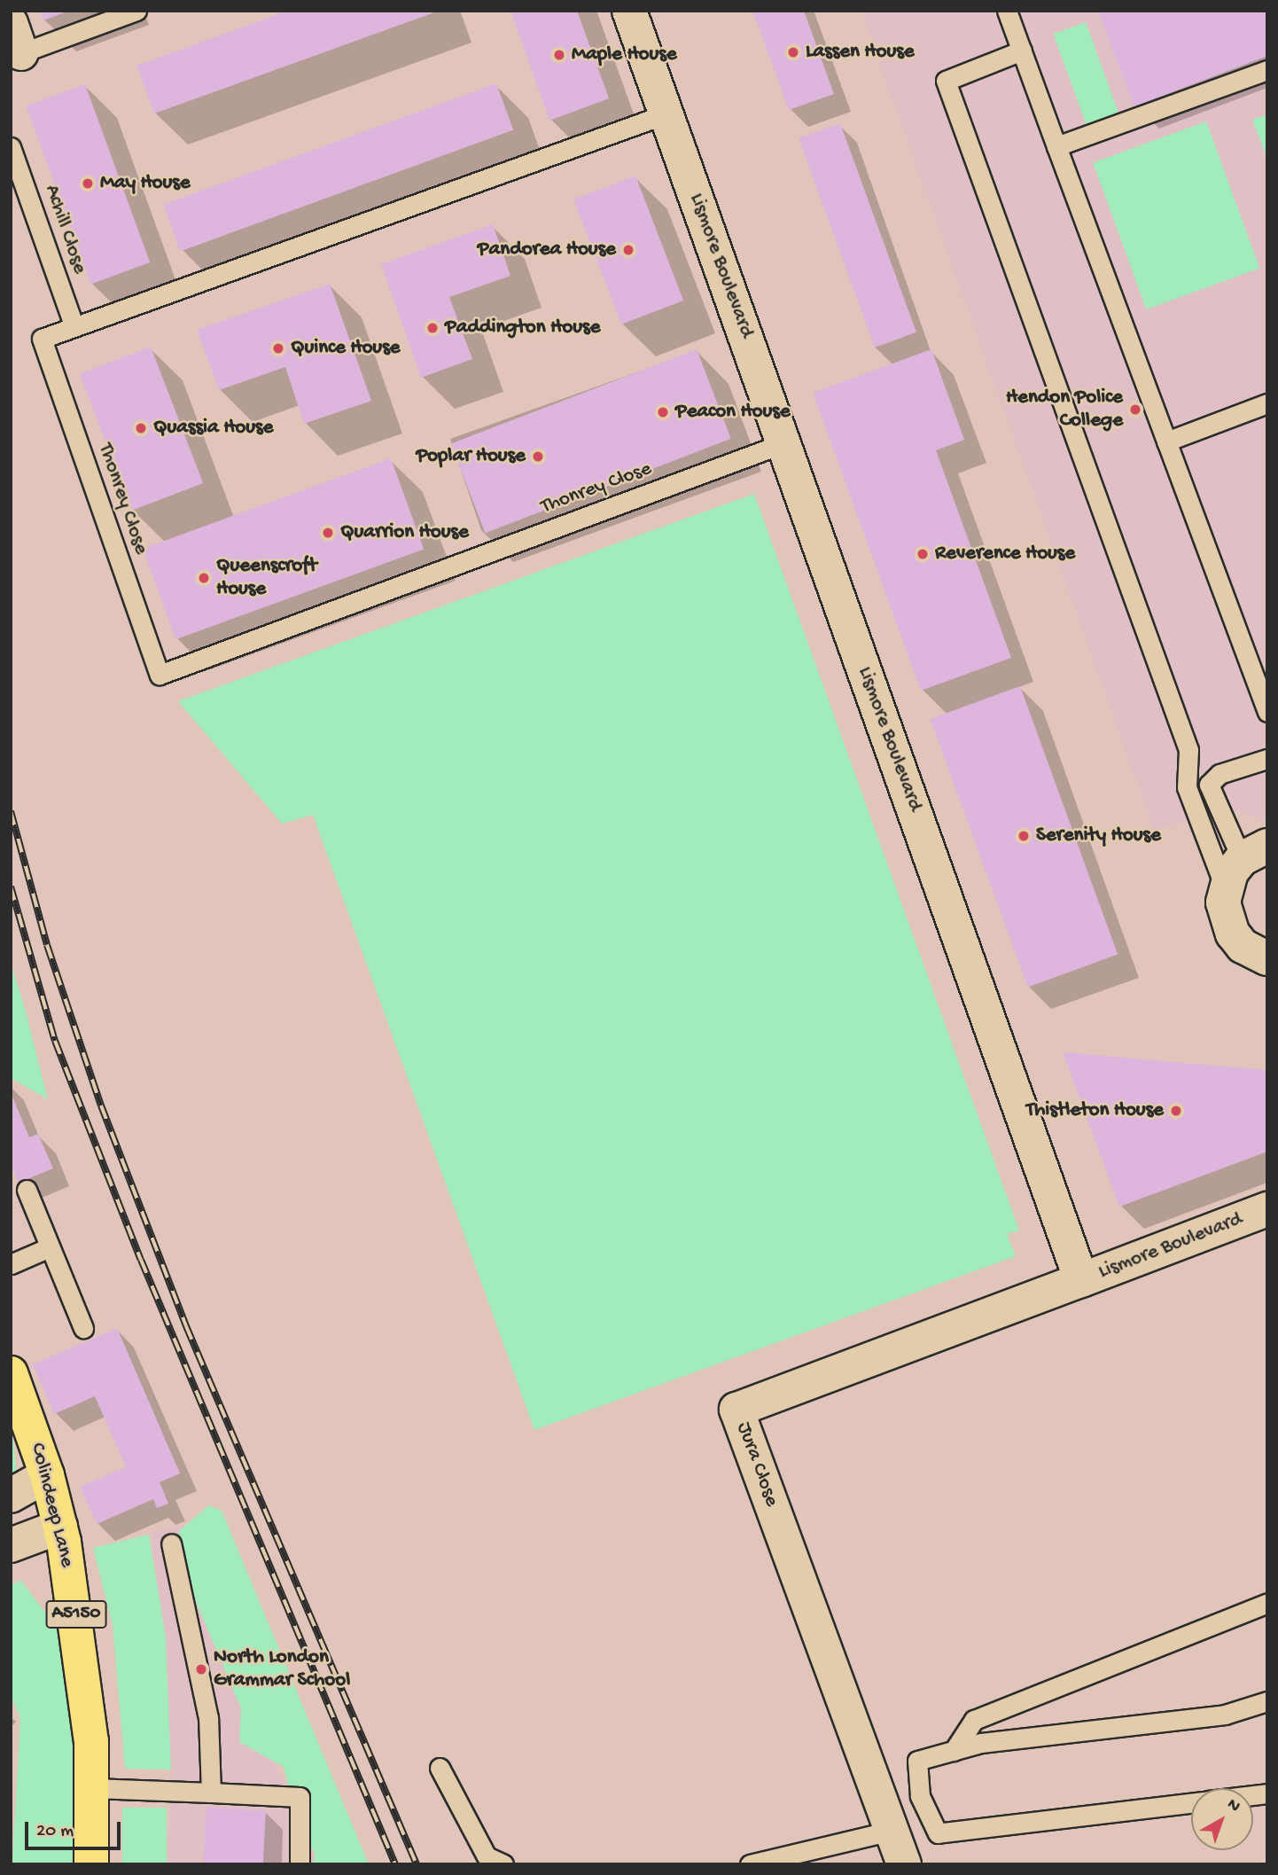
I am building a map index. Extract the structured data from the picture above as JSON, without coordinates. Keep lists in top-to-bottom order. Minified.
{"streets":{"main road":["Colindeep Lane","A5150"],"street":["Lismore Boulevard","Jura Close"],"lane":["Achill Close","Thonrey Close"]},"crossings":[["Achill Close","Thonrey Close"],["Lismore Boulevard","Thonrey Close"],["Lismore Boulevard","Jura Close"]],"places":["Lassen House","Maple House","May House","Pandorea House","Paddington House","Quince House","Hendon Police College","Peacon House","Quassia House","Poplar House","Quarrion House","Reverence House","Queenscroft House","Serenity House","Thistleton House","North London Grammar School"],"scale_bar":"20 m","north":"top right"}
